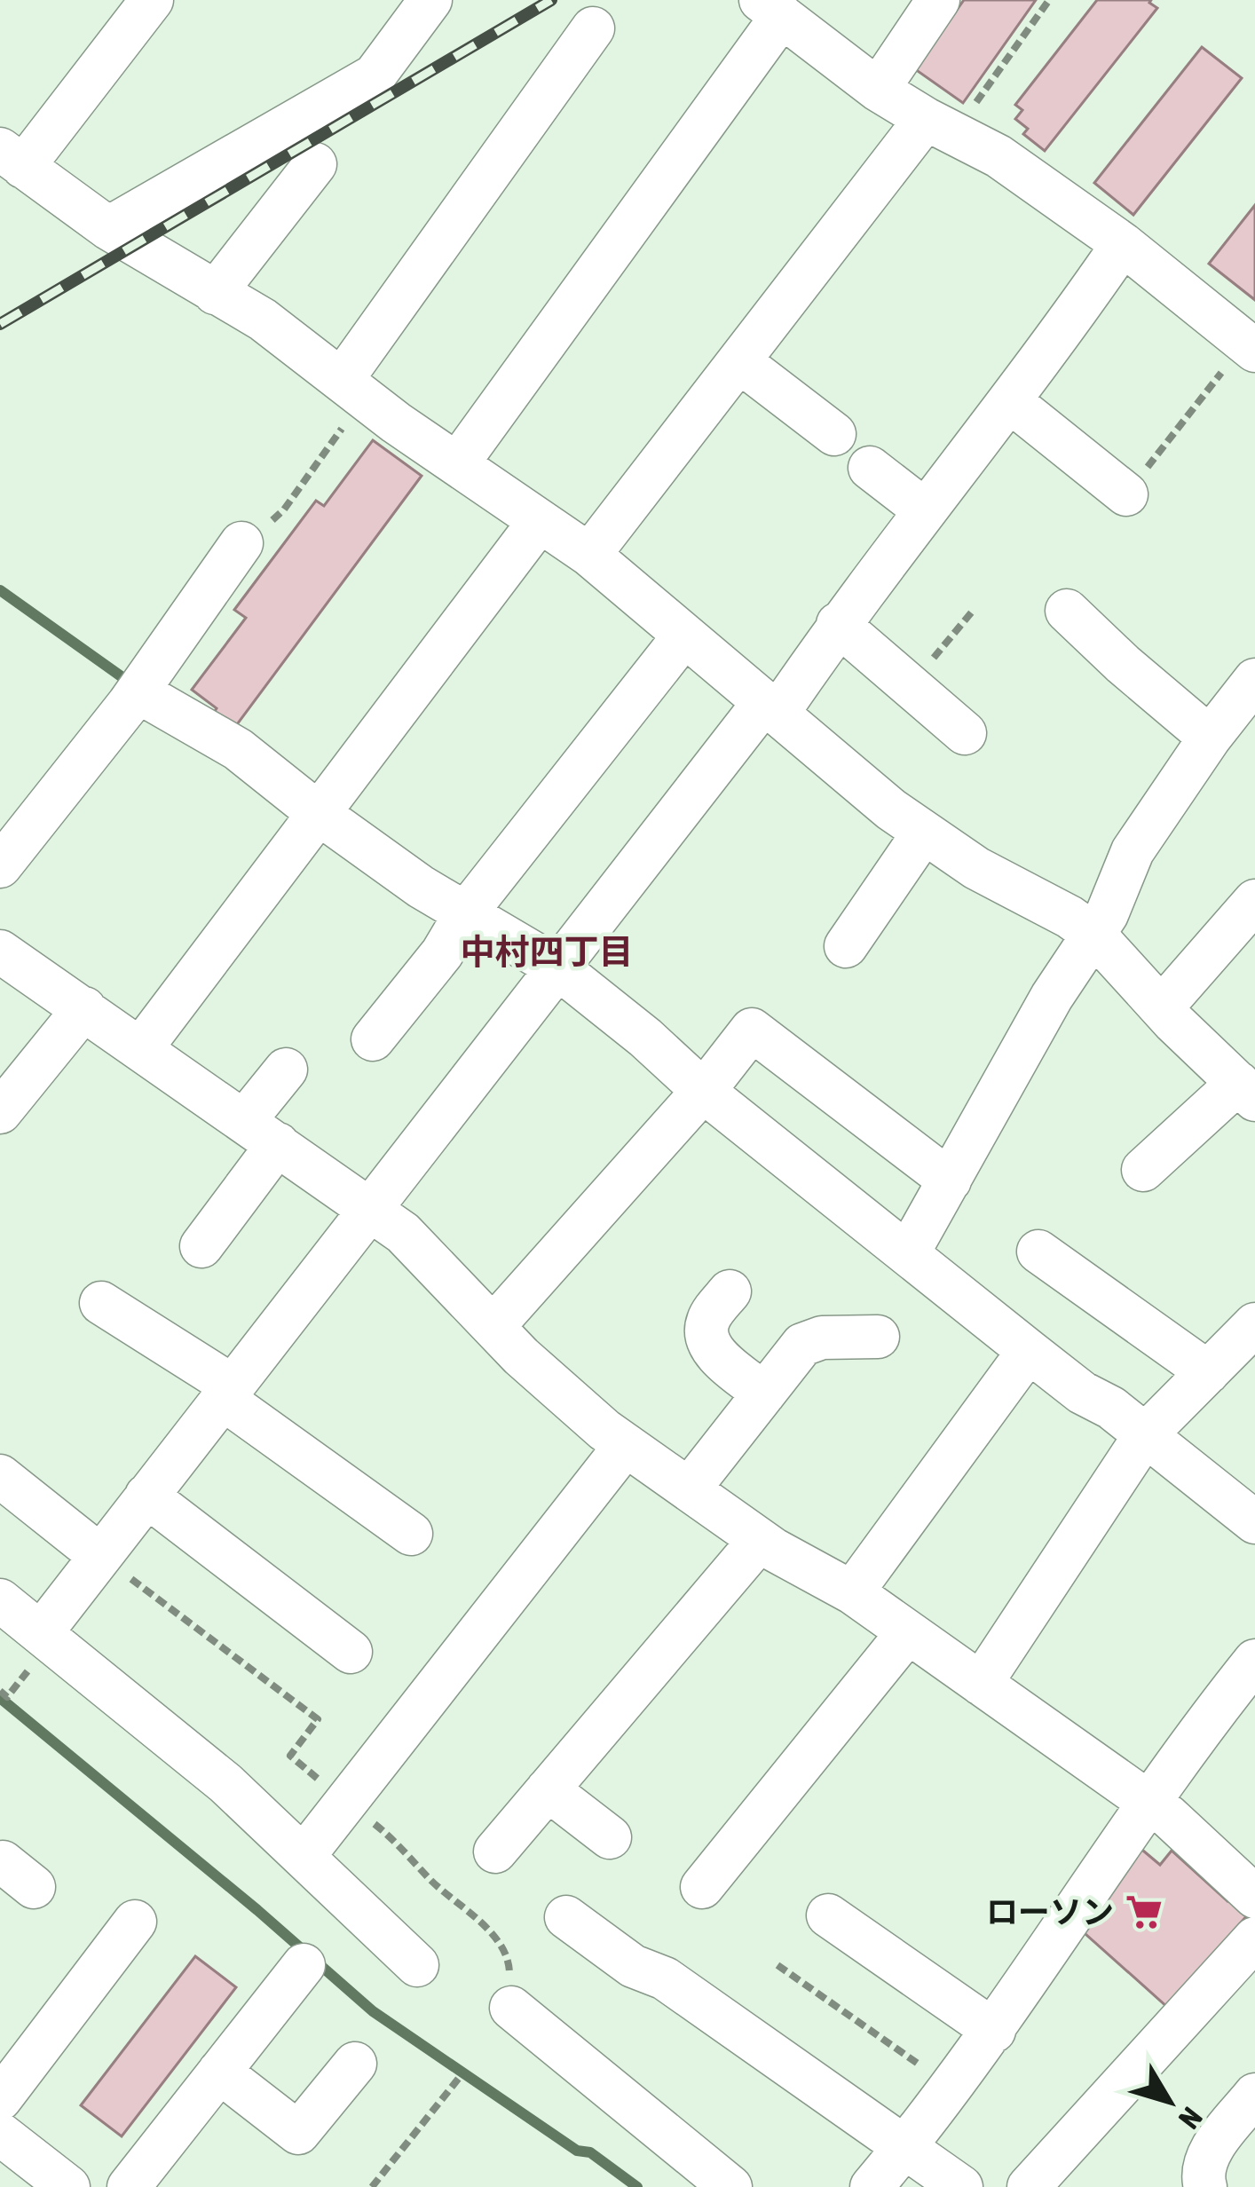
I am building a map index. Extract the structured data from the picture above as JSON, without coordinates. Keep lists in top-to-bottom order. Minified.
{"districts":["中村四丁目"],"places":{"supermarket":["ローソン"]},"north":"bottom right"}
